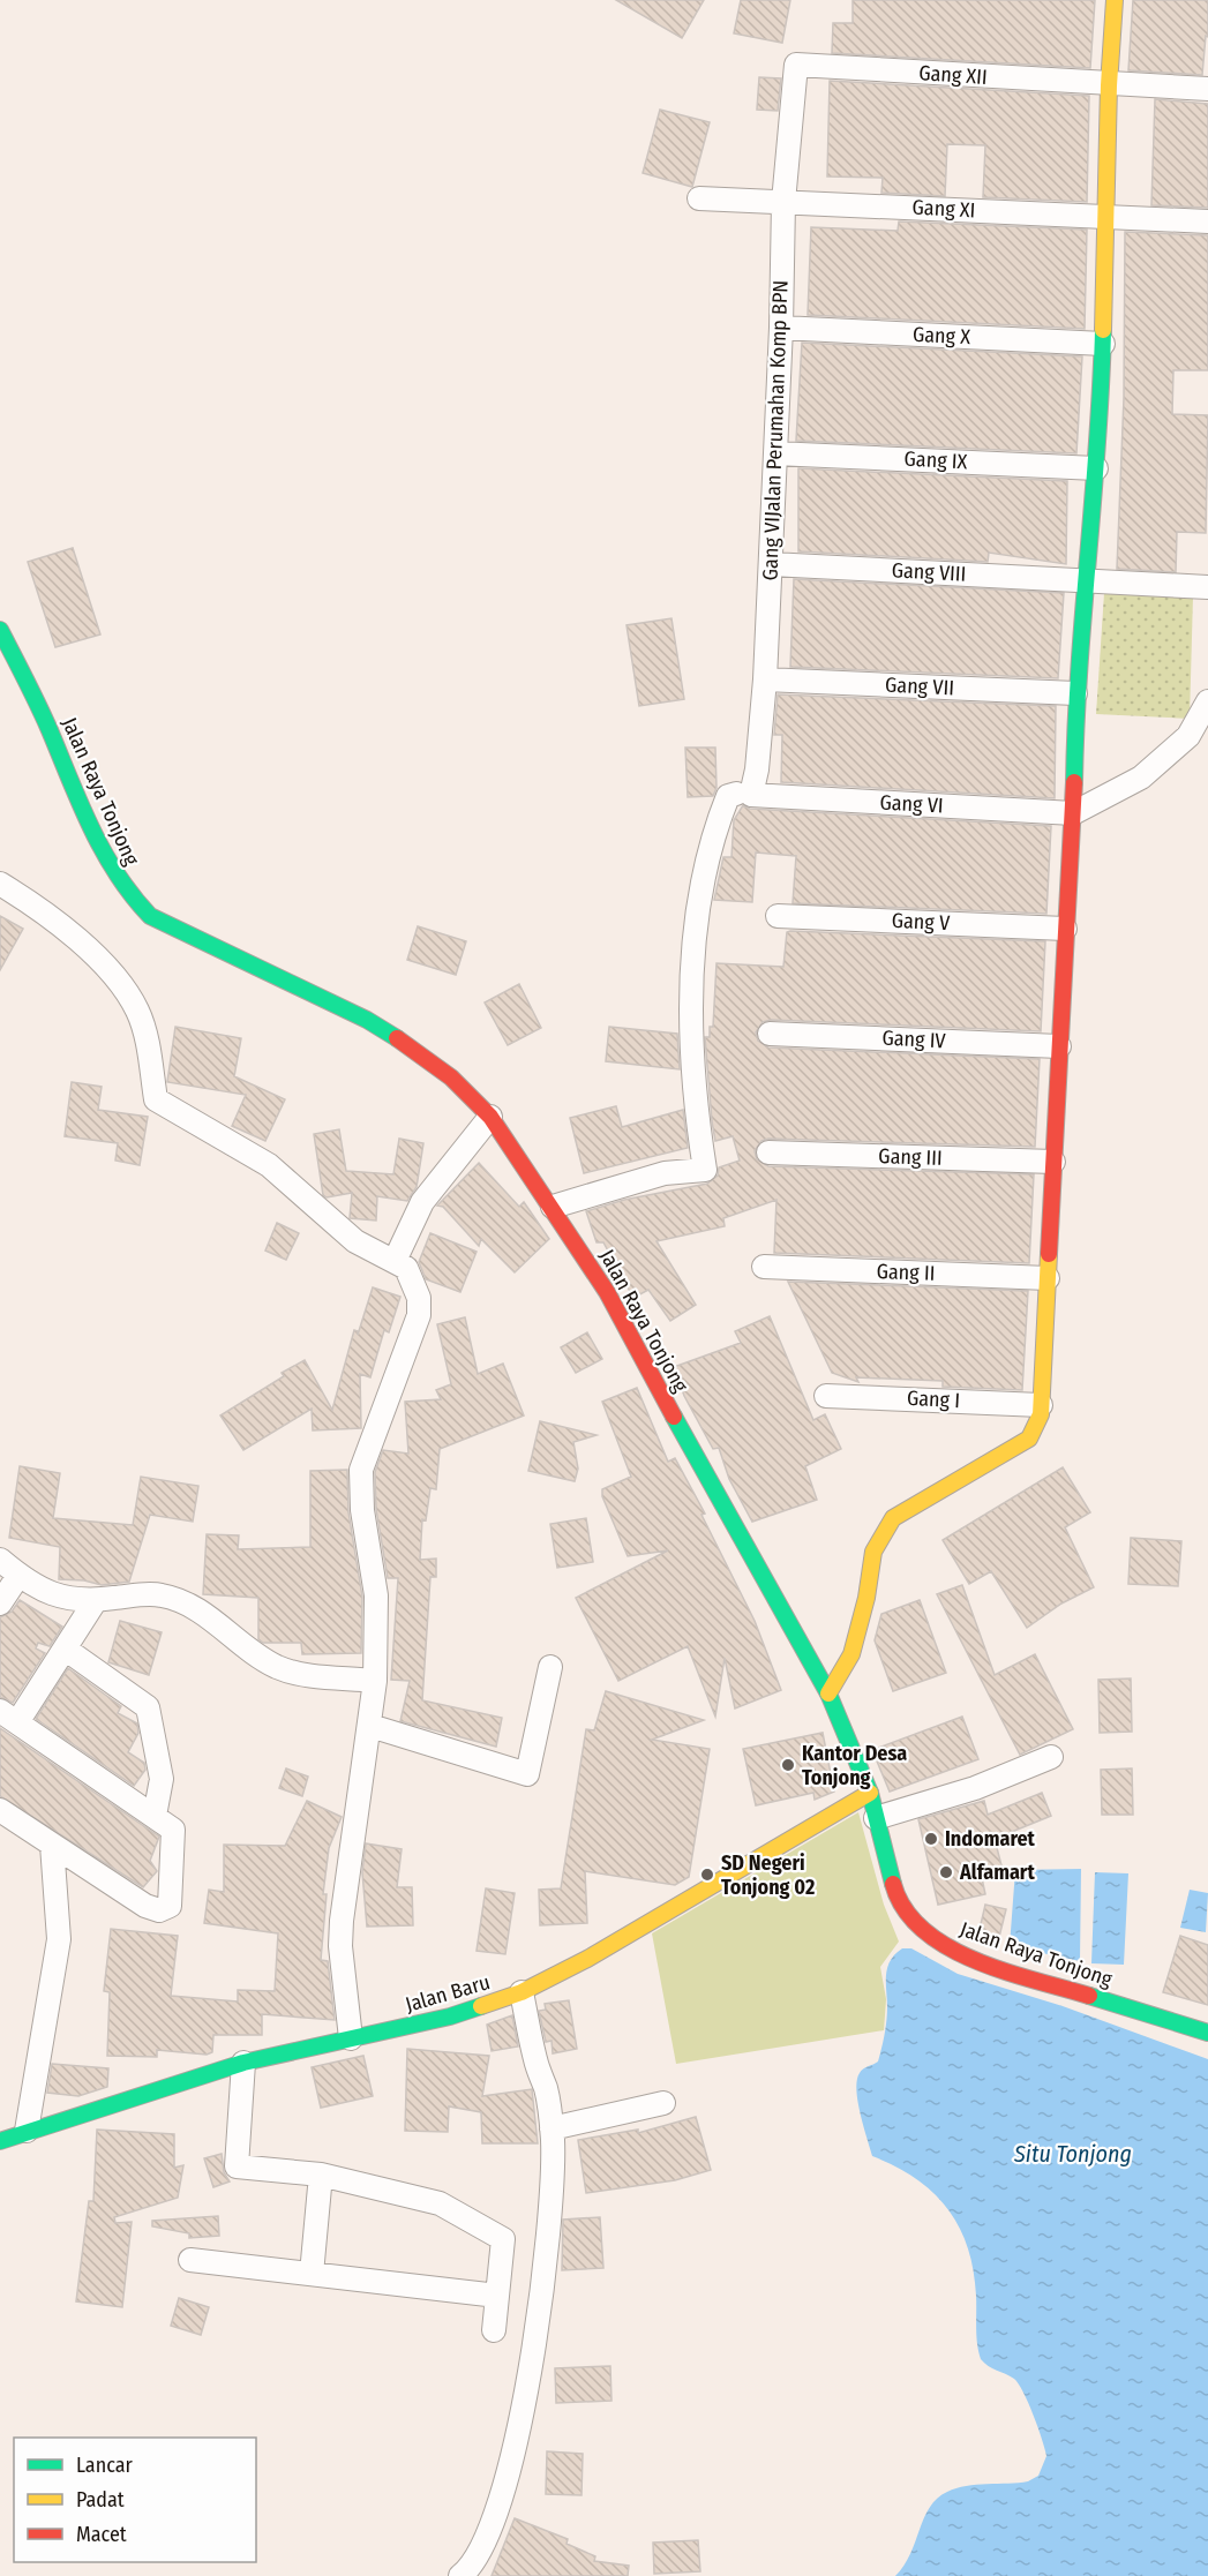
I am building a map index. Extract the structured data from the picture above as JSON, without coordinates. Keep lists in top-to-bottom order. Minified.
{"streets":{"main road":["Jalan Raya Tonjong","Jalan Baru"],"street":["Gang XII","Gang XI","Gang X","Gang VIJalan Perumahan Komp BPN","Gang IX","Gang VIII","Gang VII","Gang VI","Gang V","Gang IV","Gang III","Gang II","Gang I"]},"crossings":[["Gang XII","Gang VIJalan Perumahan Komp BPN"],["Gang XI","Gang VIJalan Perumahan Komp BPN"],["Gang X","Gang VIJalan Perumahan Komp BPN"],["Gang VIJalan Perumahan Komp BPN","Gang IX"],["Gang VIJalan Perumahan Komp BPN","Gang VIII"],["Gang VIJalan Perumahan Komp BPN","Gang VII"],["Gang VIJalan Perumahan Komp BPN","Gang VI"],["Jalan Raya Tonjong","Jalan Baru"]],"water":["Situ Tonjong"],"places":["Kantor Desa Tonjong","Indomaret","Alfamart","SD Negeri Tonjong 02"],"legend":["Lancar","Padat","Macet"]}
